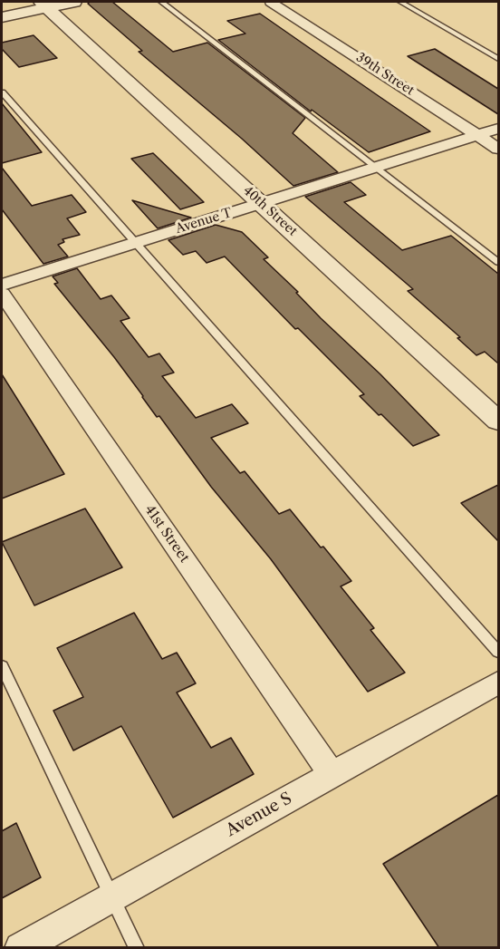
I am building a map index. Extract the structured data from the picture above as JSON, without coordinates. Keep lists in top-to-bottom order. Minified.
{"streets":{"street":["39th Street","40th Street","Avenue T","41st Street","Avenue S"]},"crossings":[["39th Street","Avenue T"],["40th Street","Avenue T"],["41st Street","Avenue S"]]}
